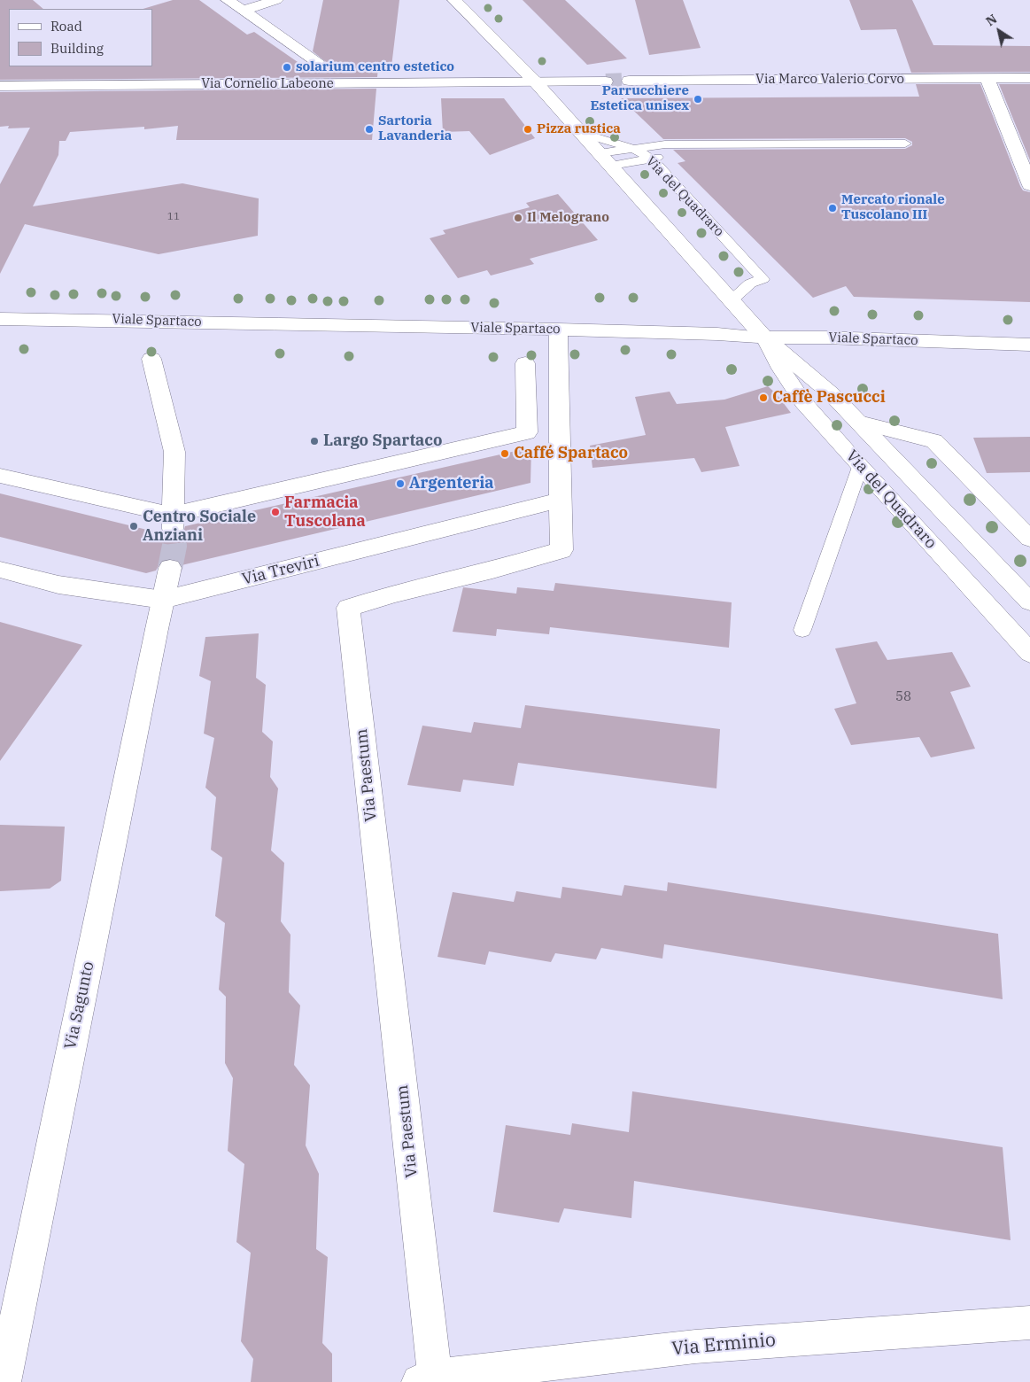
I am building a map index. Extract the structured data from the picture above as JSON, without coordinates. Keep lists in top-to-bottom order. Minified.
{"streets":{"street":["Via Marco Valerio Corvo","Via Cornelio Labeone","Via del Quadraro","Viale Spartaco","Via Treviri","Via Paestum","Via Sagunto","Via Erminio"]},"crossings":[["Via Cornelio Labeone","Via del Quadraro"],["Via del Quadraro","Viale Spartaco"],["Viale Spartaco","Via Paestum"],["Via Treviri","Via Paestum"],["Via Treviri","Via Sagunto"],["Via Paestum","Via Erminio"]],"places":["solarium centro estetico","Parrucchiere Estetica unisex","Sartoria Lavanderia","Pizza rustica","Mercato rionale Tuscolano III","Il Melograno","Caffè Pascucci","Largo Spartaco","Caffé Spartaco","Argenteria","Farmacia Tuscolana","Centro Sociale Anziani"],"house_numbers":["11","58"],"legend":["Road","Building"],"north":"top left"}
